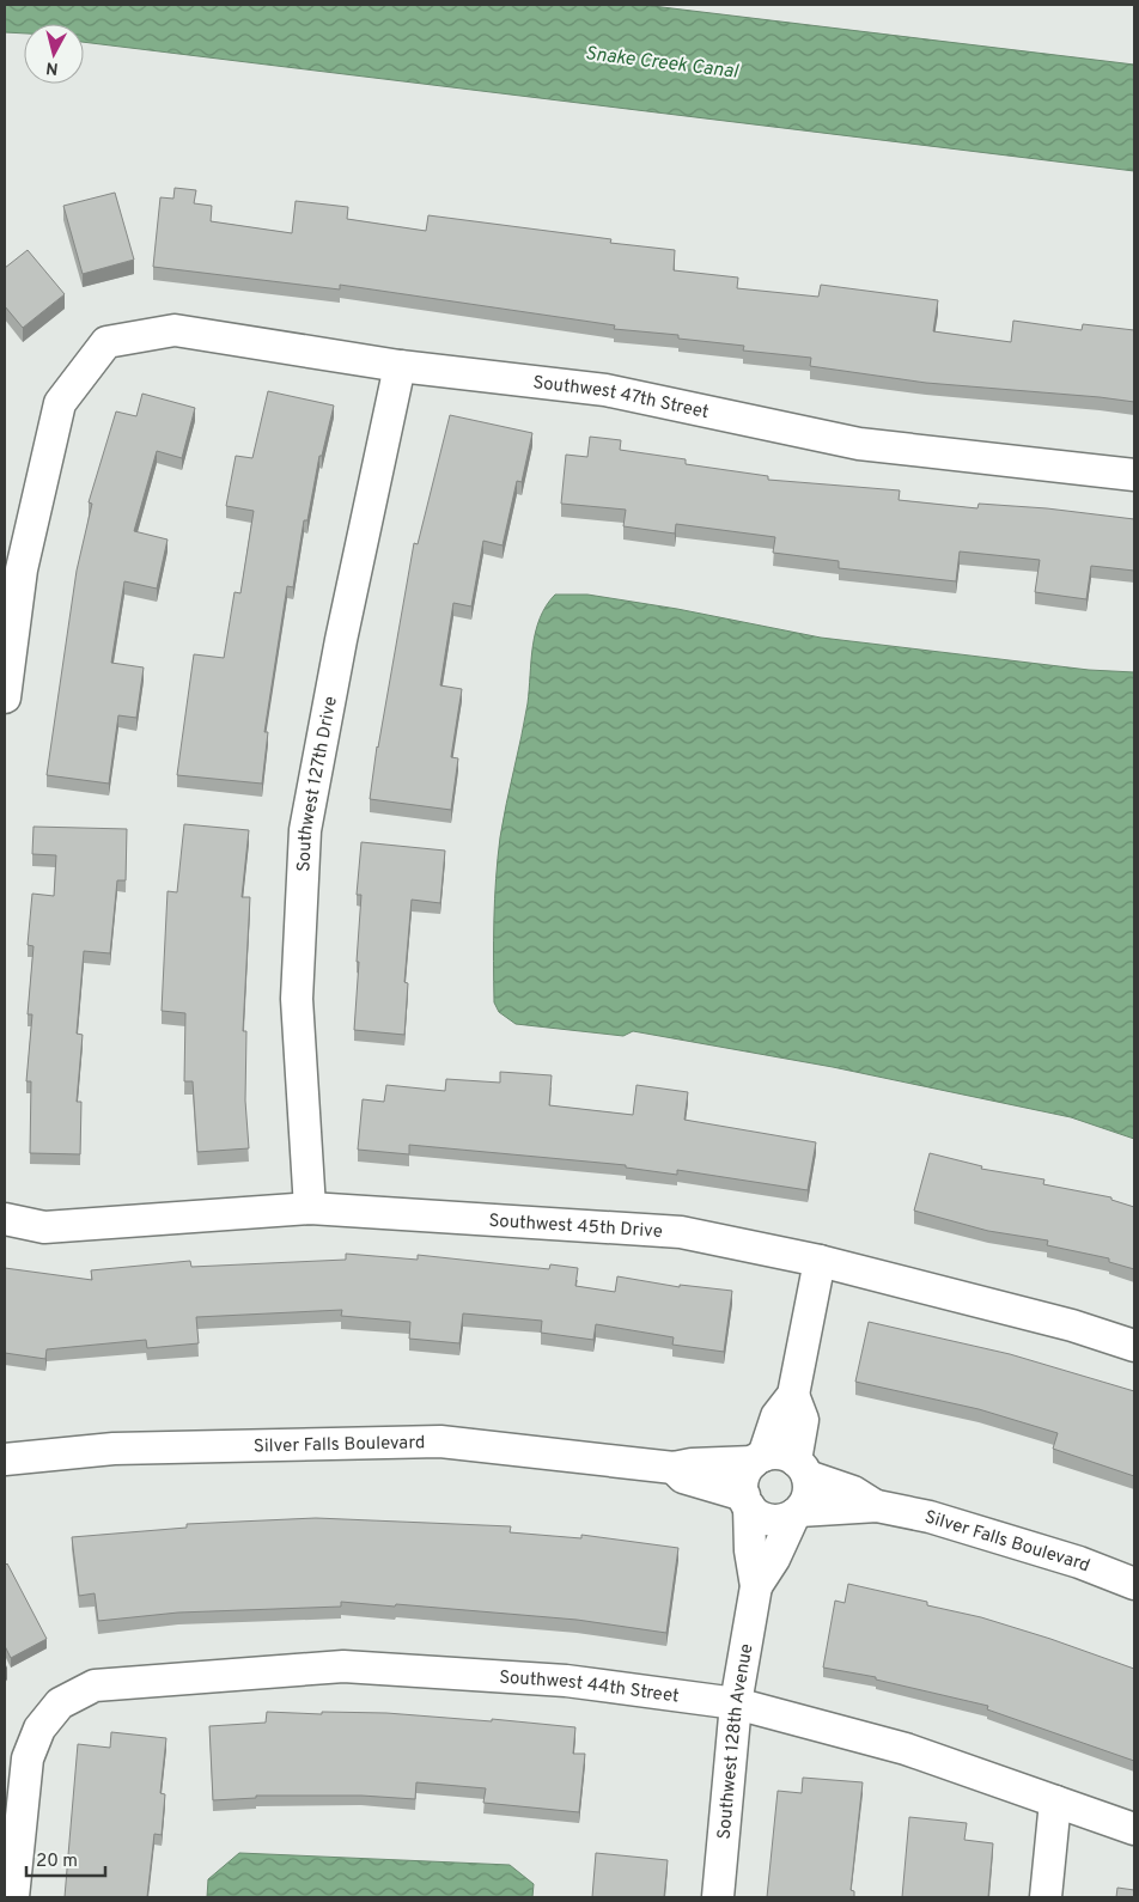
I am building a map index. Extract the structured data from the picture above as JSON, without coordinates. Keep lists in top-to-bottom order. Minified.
{"streets":{"street":["Southwest 47th Street","Southwest 127th Drive","Southwest 45th Drive","Silver Falls Boulevard","Southwest 44th Street","Southwest 128th Avenue"]},"crossings":[["Southwest 47th Street","Southwest 127th Drive"],["Southwest 127th Drive","Southwest 45th Drive"],["Silver Falls Boulevard","Southwest 128th Avenue"],["Southwest 44th Street","Southwest 128th Avenue"]],"water":["Snake Creek Canal"],"scale_bar":"20 m","north":"bottom"}
